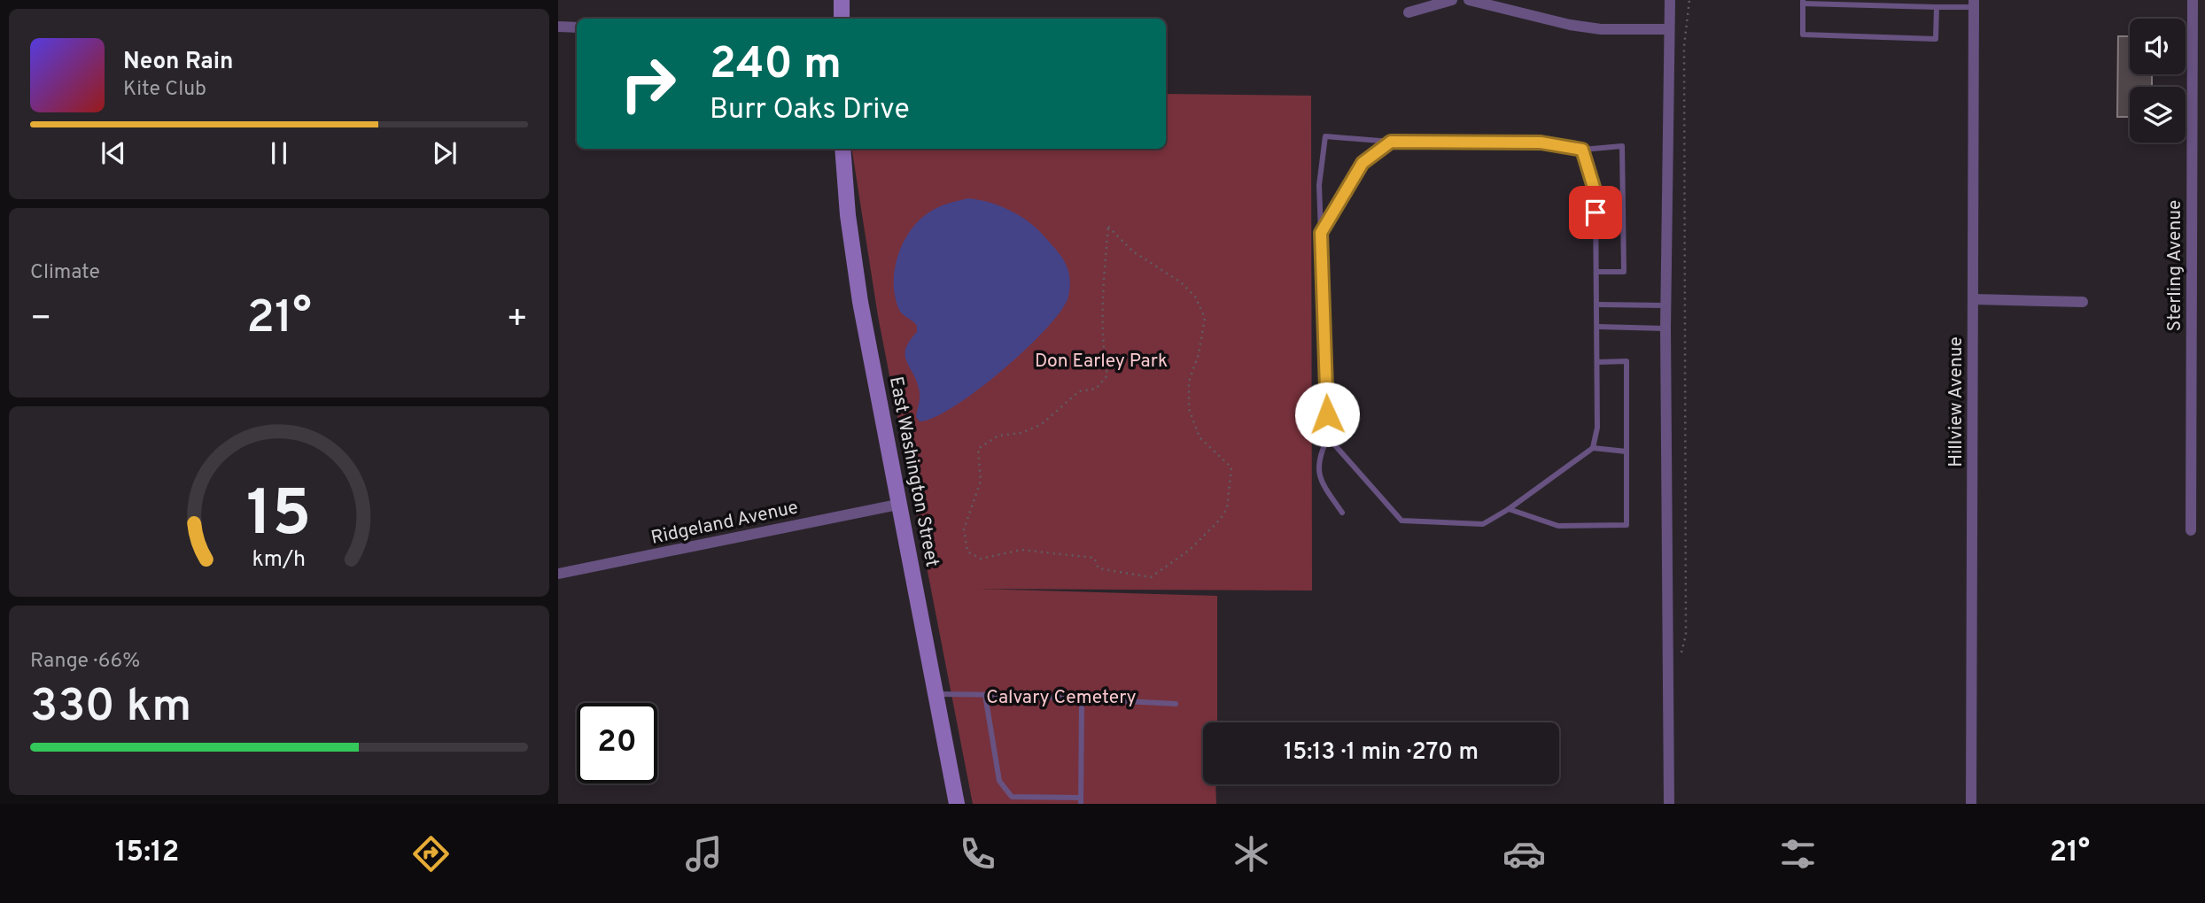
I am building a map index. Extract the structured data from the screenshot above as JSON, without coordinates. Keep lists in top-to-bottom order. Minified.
{"streets":{"main road":["East Washington Street"],"street":["Sterling Avenue","Hillview Avenue","Ridgeland Avenue"]},"crossings":[["East Washington Street","Ridgeland Avenue"]],"parks":["Don Earley Park","Calvary Cemetery"],"page":{"turn":["240 m","Burr Oaks Drive"],"song":["Neon Rain","Kite Club"],"tile":["Climate",["Range · 66%","330 km"]],"heat":["−","21°","+"],"limit":"20","trip":"15:13 · 1 min · 270 m","tabs":["15:12","21°"],"gauge":["15","km/h"]}}
